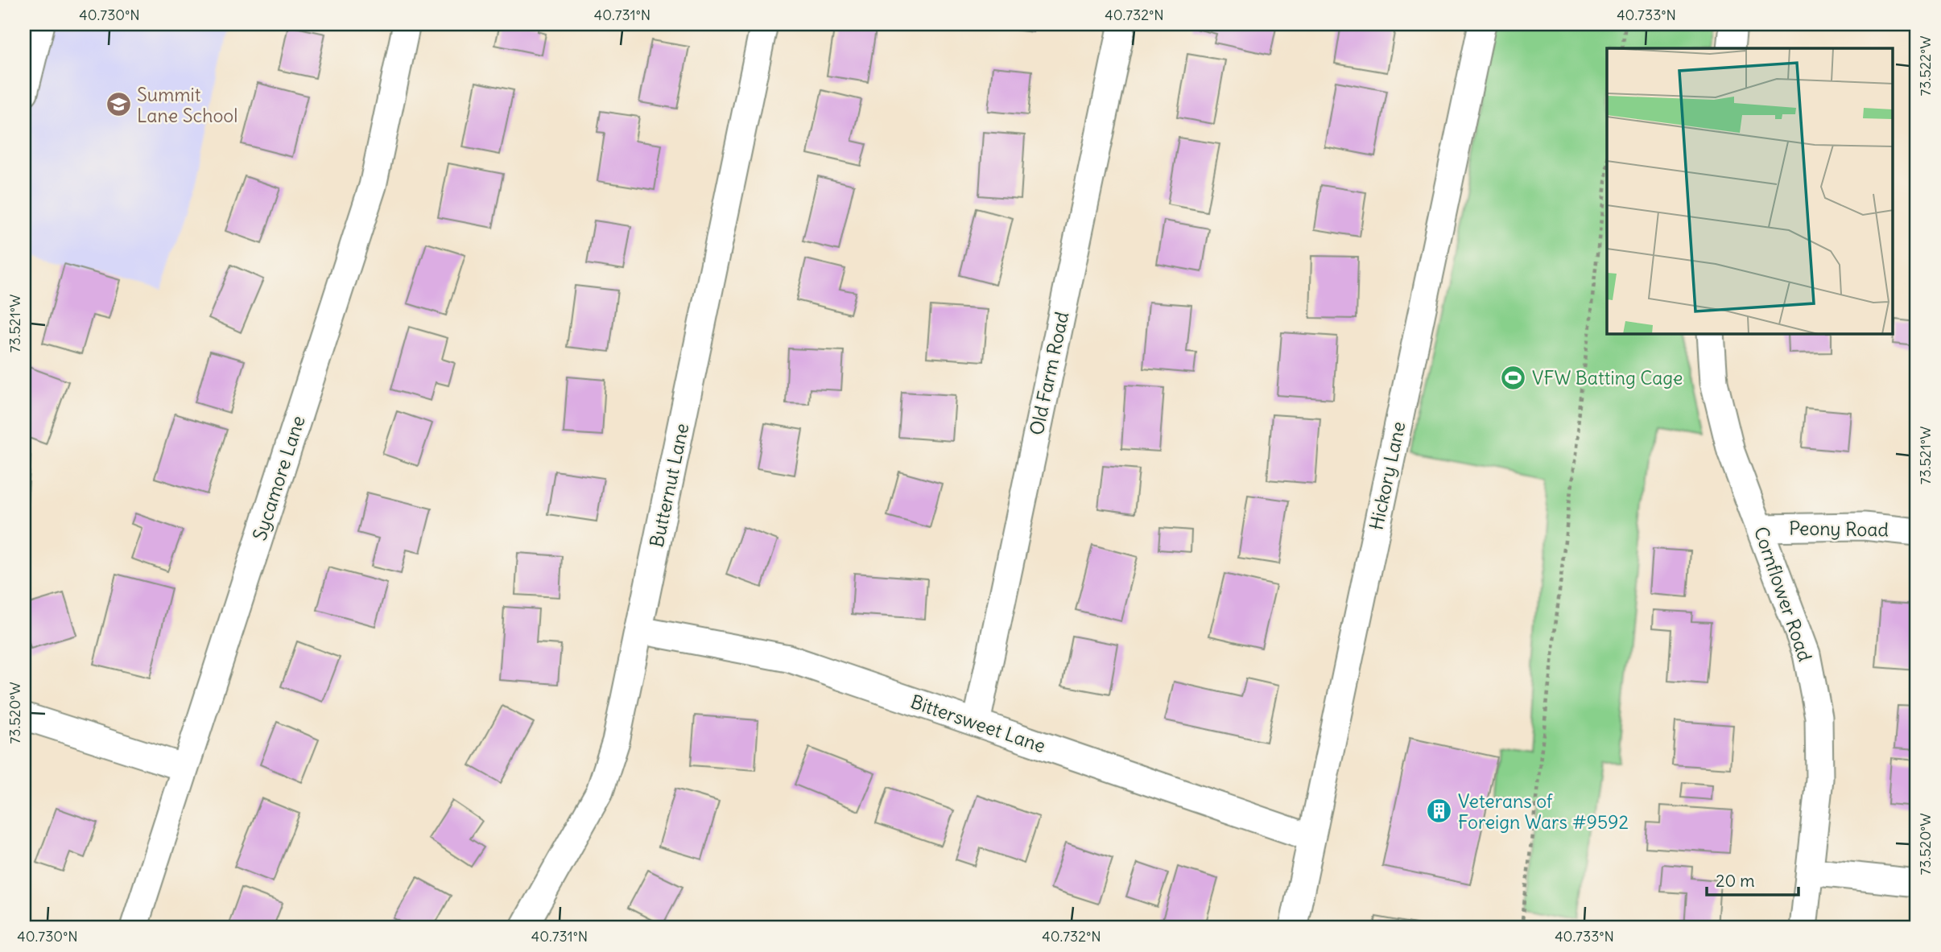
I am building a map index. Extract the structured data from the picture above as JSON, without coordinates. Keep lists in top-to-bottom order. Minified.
{"streets":{"street":["Old Farm Road","Hickory Lane","Sycamore Lane","Butternut Lane","Peony Road","Cornflower Road","Bittersweet Lane"]},"crossings":[["Old Farm Road","Bittersweet Lane"],["Hickory Lane","Bittersweet Lane"],["Butternut Lane","Bittersweet Lane"],["Peony Road","Cornflower Road"]],"places":{"school or university":["Summit Lane School"],"sports":["VFW Batting Cage"],"building":["Veterans of Foreign Wars #9592"]},"scale_bar":"20 m","coordinates":["40.730°N","40.731°N","40.732°N","40.733°N","73.522°W","73.521°W","73.520°W"]}
